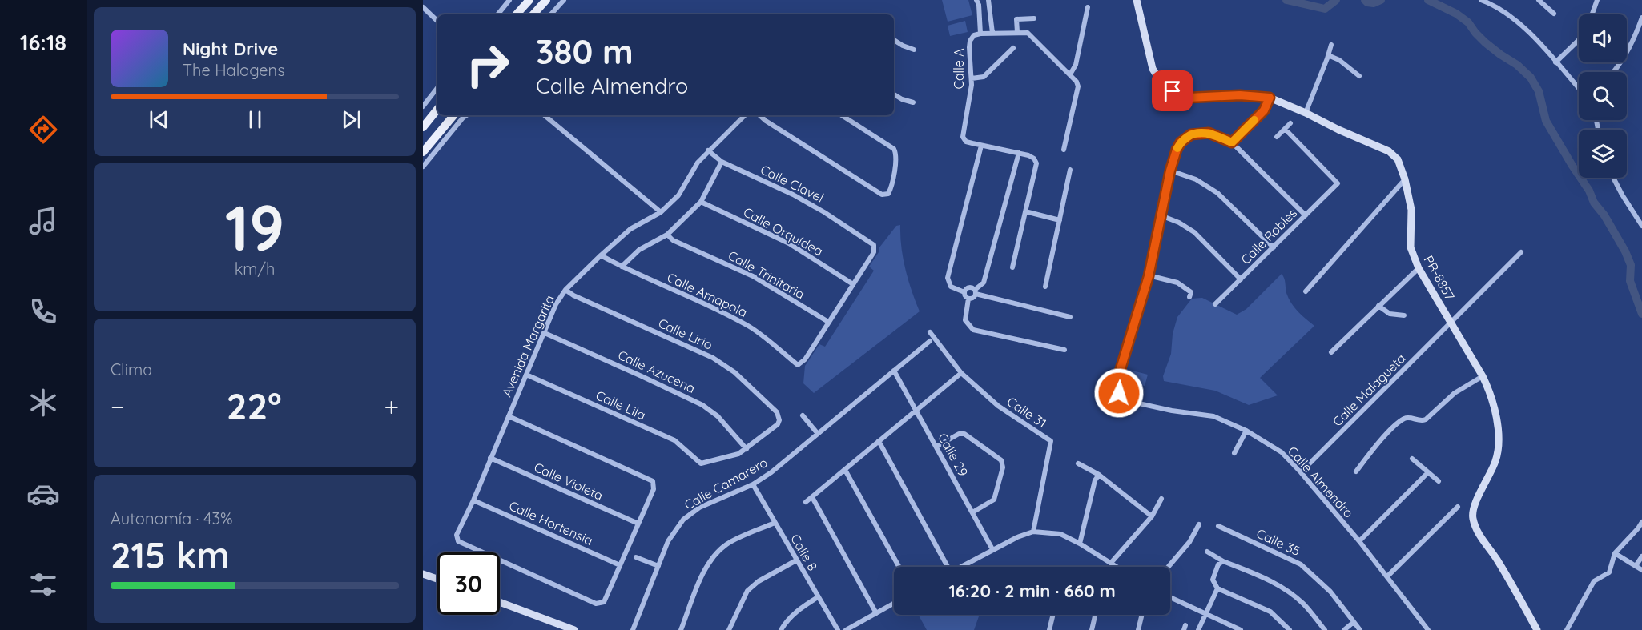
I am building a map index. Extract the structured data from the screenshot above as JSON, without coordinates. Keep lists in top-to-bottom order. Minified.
{"streets":{"street":["Calle A","Calle Clavel","Calle Orquídea","Calle Robles","Calle Trinitaria","PR-8857","Calle Amapola","Calle Lirio","Avenida Margarita","Calle Azucena","Calle Malagueta","Calle Lila","Calle 31","Calle 29","Calle Violeta","Calle Almendro","Calle Camarero","Calle Hortensia","Calle 35","Calle 8"]},"crossings":[["Calle Clavel","Calle Orquídea"],["Calle Clavel","Avenida Margarita"],["Calle Robles","Calle Almendro"],["Calle Trinitaria","Calle Amapola"],["PR-8857","Calle Malagueta"],["Calle Amapola","Avenida Margarita"],["Calle Lirio","Avenida Margarita"],["Calle Lirio","Calle Azucena"],["Calle Lirio","Calle Lila"],["Avenida Margarita","Calle Azucena"],["Avenida Margarita","Calle Lila"],["Avenida Margarita","Calle Violeta"],["Avenida Margarita","Calle Hortensia"],["Calle Azucena","Calle Lila"],["Calle Malagueta","Calle Almendro"],["Calle 29","Calle Camarero"],["Calle Camarero","Calle 8"]],"page":{"tabs":"16:18","turn":["380 m","Calle Almendro"],"song":["Night Drive","The Halogens"],"tile":[["19","km/h"],"Clima",["Autonomía · 43%","215 km"]],"heat":["−","22°","+"],"limit":"30","trip":"16:20 · 2 min · 660 m"}}
